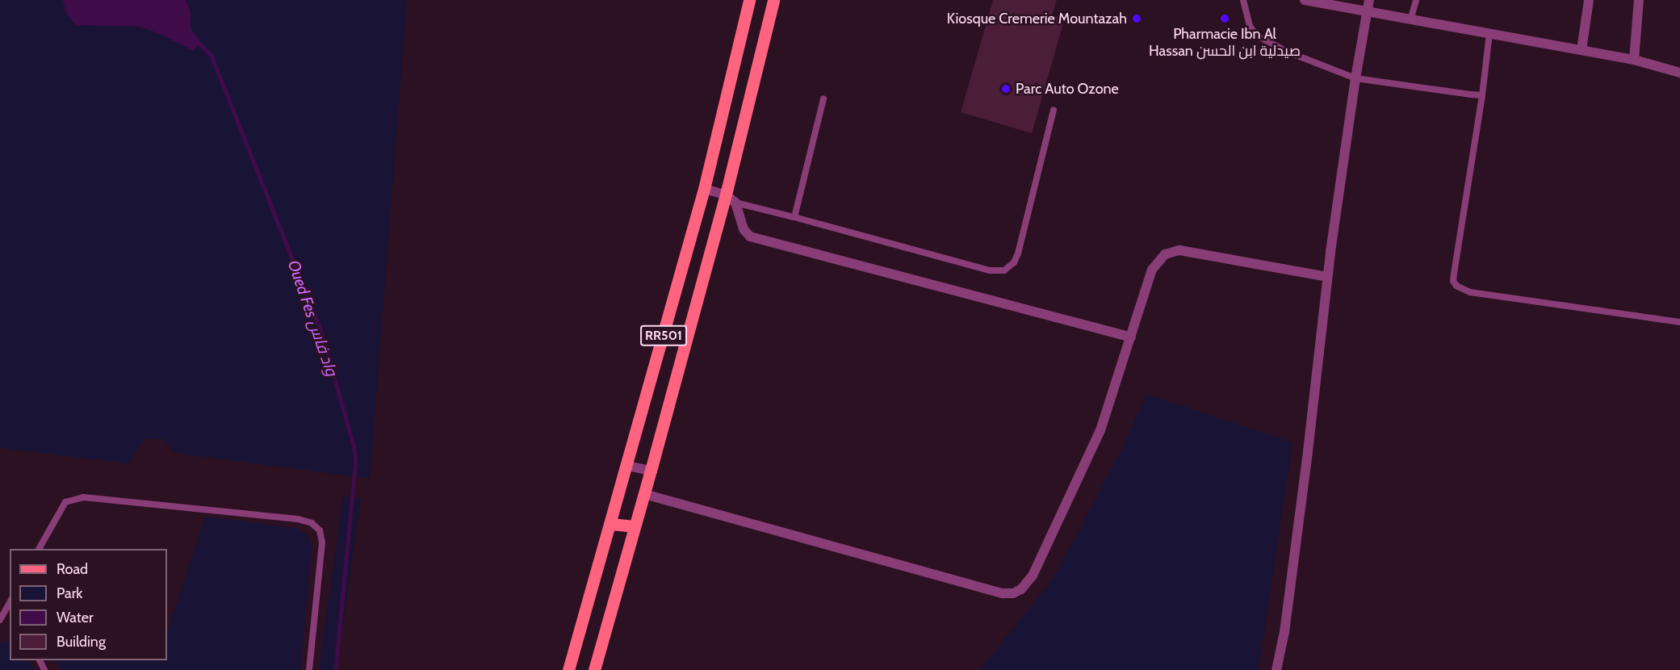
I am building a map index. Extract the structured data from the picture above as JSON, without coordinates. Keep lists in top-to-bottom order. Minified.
{"streets":{"main road":["RR501"]},"water":["Oued Fes واد فاس"],"places":["Kiosque Cremerie Mountazah","Pharmacie Ibn Al Hassan صيدلية ابن الحسن","Parc Auto Ozone"],"legend":["Road","Park","Water","Building"]}
